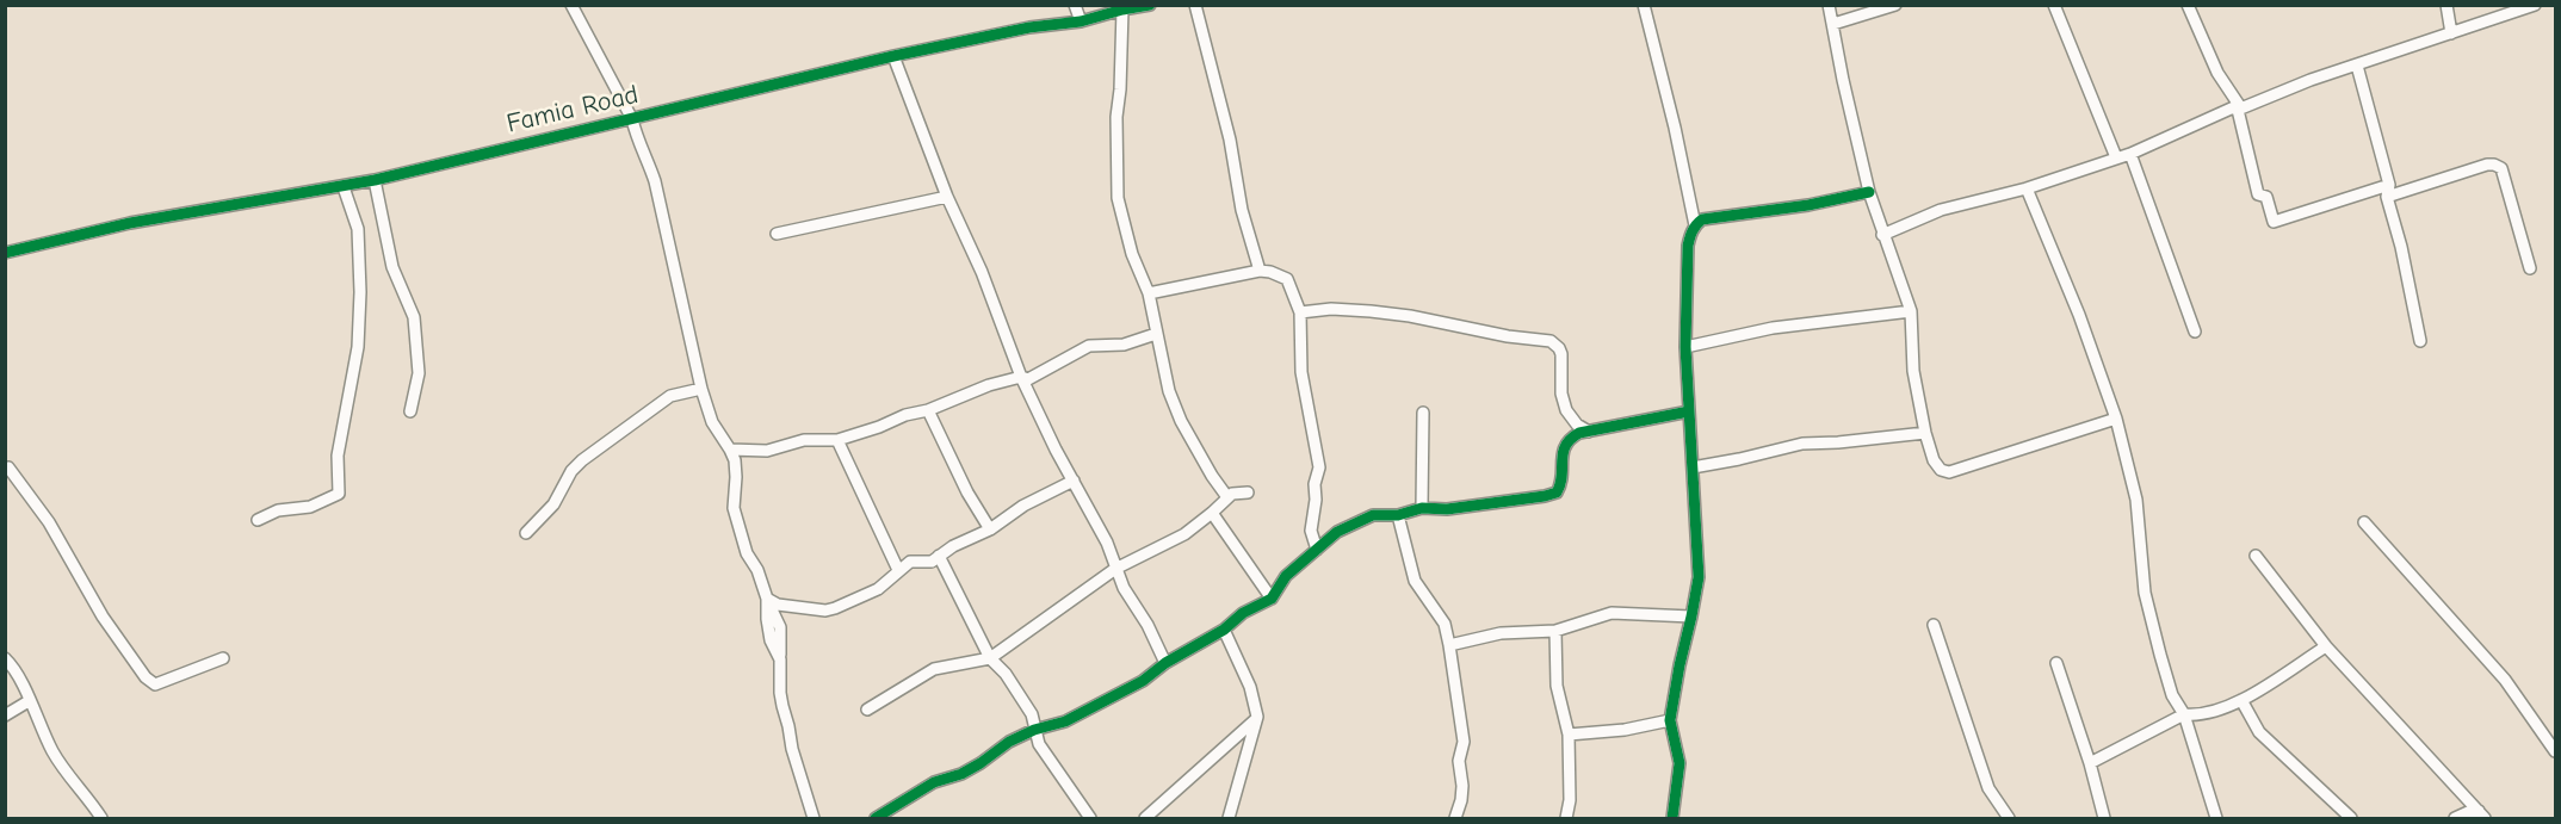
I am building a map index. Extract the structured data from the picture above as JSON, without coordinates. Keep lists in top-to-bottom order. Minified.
{"streets":{"street":["Famia Road"]}}
